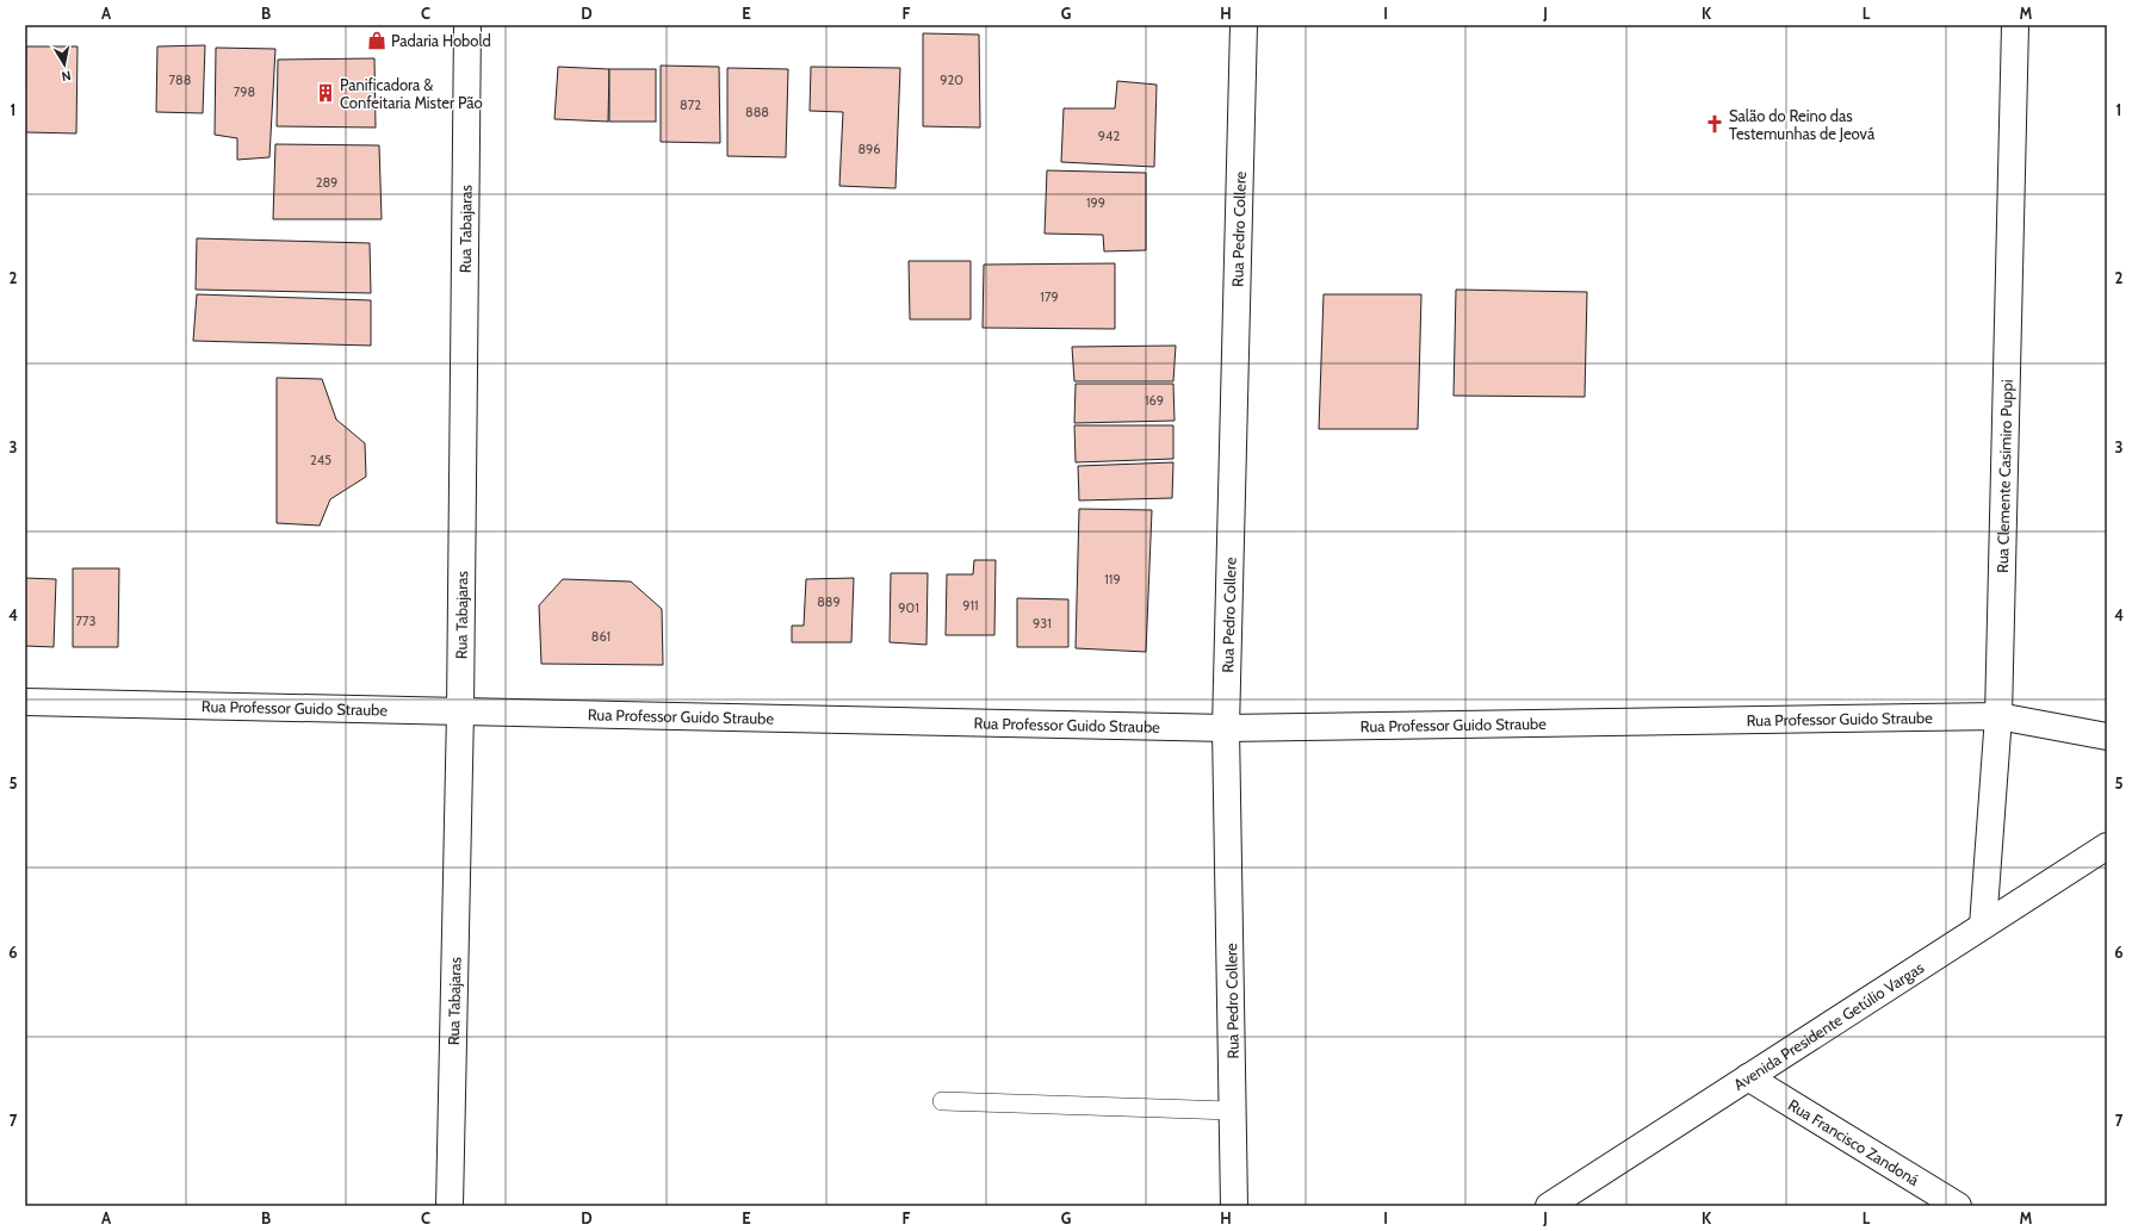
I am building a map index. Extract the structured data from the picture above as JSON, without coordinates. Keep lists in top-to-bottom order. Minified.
{"streets":{"street":["Rua Tabajaras","Rua Pedro Collere","Rua Clemente Casimiro Puppi","Rua Professor Guido Straube","Avenida Presidente Getúlio Vargas","Rua Francisco Zandoná"]},"crossings":[["Rua Tabajaras","Rua Professor Guido Straube"],["Rua Pedro Collere","Rua Professor Guido Straube"],["Rua Clemente Casimiro Puppi","Rua Professor Guido Straube"],["Rua Clemente Casimiro Puppi","Avenida Presidente Getúlio Vargas"],["Avenida Presidente Getúlio Vargas","Rua Francisco Zandoná"]],"places":{"shop":["Padaria Hobold"],"building":["Panificadora & Confeitaria Mister Pão"],"church":["Salão do Reino das Testemunhas de Jeová"]},"house_numbers":["788","920","798","872","888","942","896","289","199","179","169","245","119","889","911","901","773","931","861"],"north":"bottom","grid":{"columns":["A","B","C","D","E","F","G","H","I","J","K","L","M"],"rows":["1","2","3","4","5","6","7"]}}
